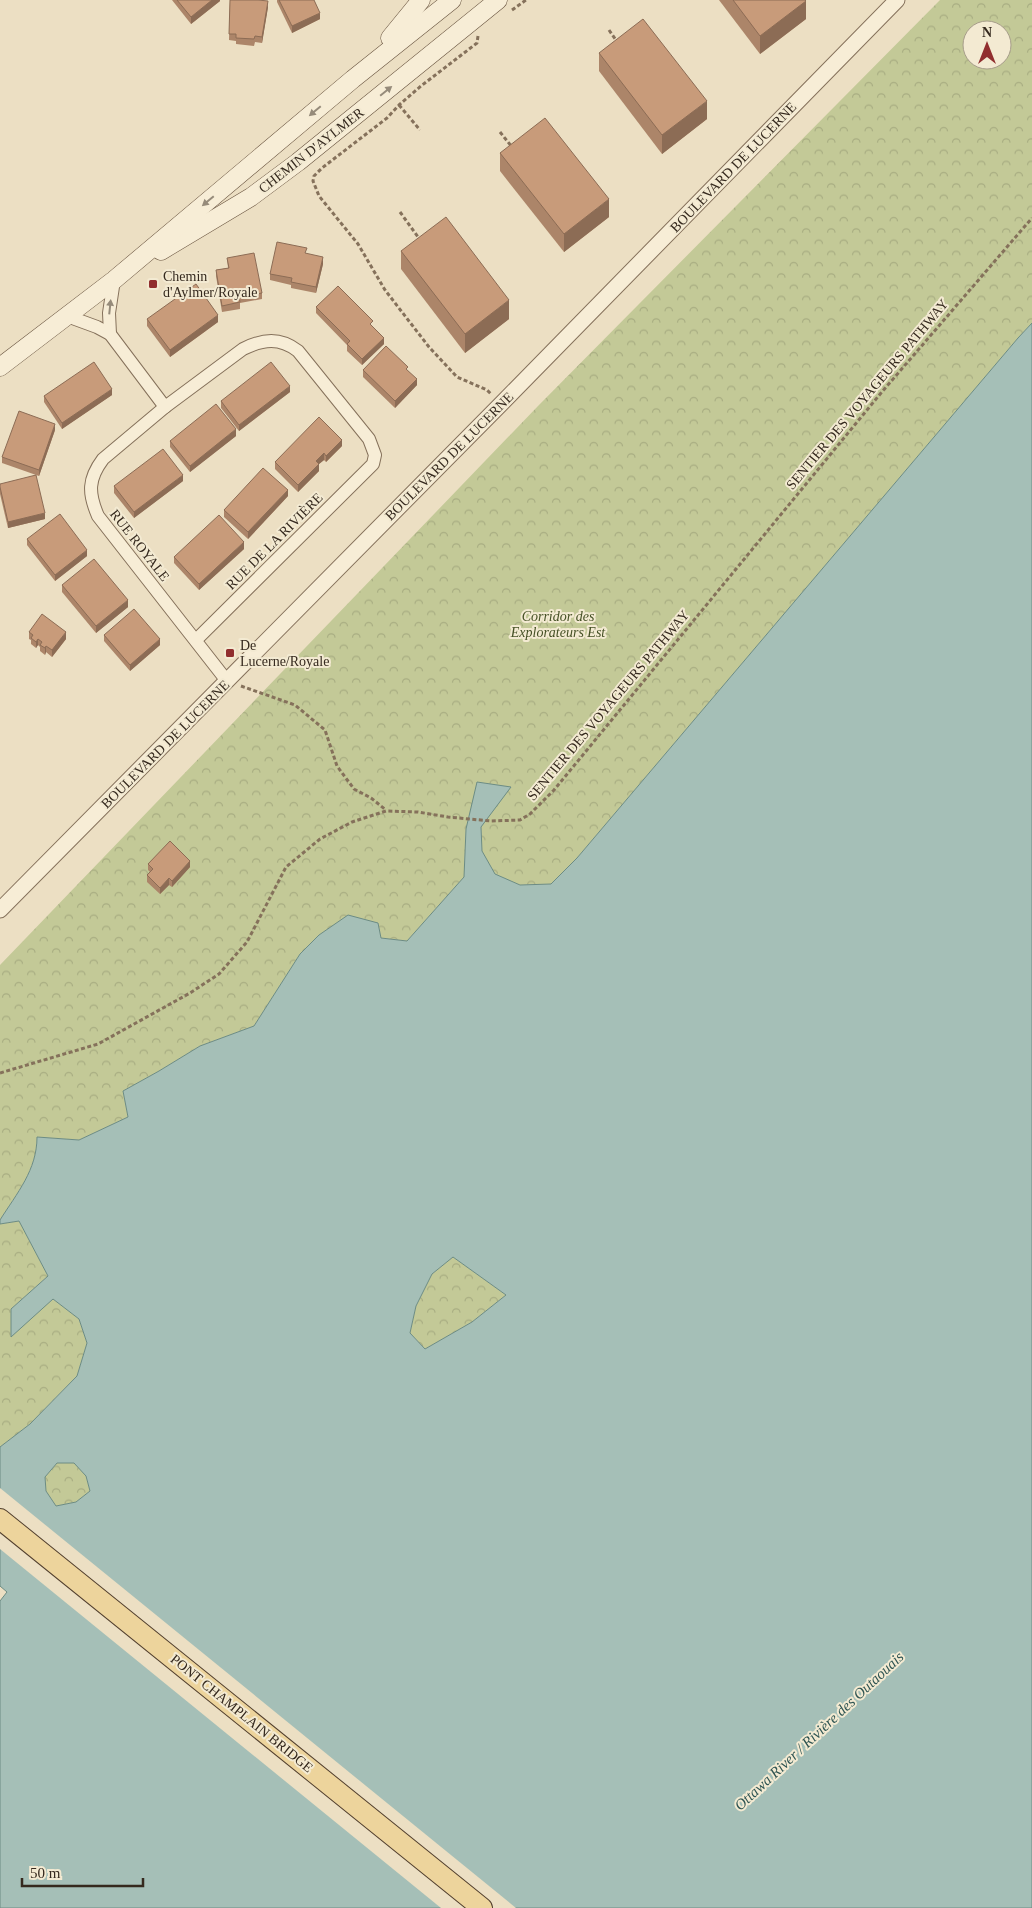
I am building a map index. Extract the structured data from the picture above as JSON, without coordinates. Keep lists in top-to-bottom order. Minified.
{"streets":{"main road":["CHEMIN D'AYLMER","PONT CHAMPLAIN BRIDGE"],"street":["BOULEVARD DE LUCERNE","RUE DE LA RIVIÈRE","RUE ROYALE"],"path":["SENTIER DES VOYAGEURS PATHWAY"]},"crossings":[["BOULEVARD DE LUCERNE","RUE ROYALE"],["RUE DE LA RIVIÈRE","RUE ROYALE"]],"water":["Ottawa River / Rivière des Outaouais"],"parks":["Corridor des Explorateurs Est"],"places":{"transit":["Chemin d'Aylmer/Royale","De Lucerne/Royale"]},"scale_bar":"50 m","north":"top"}
